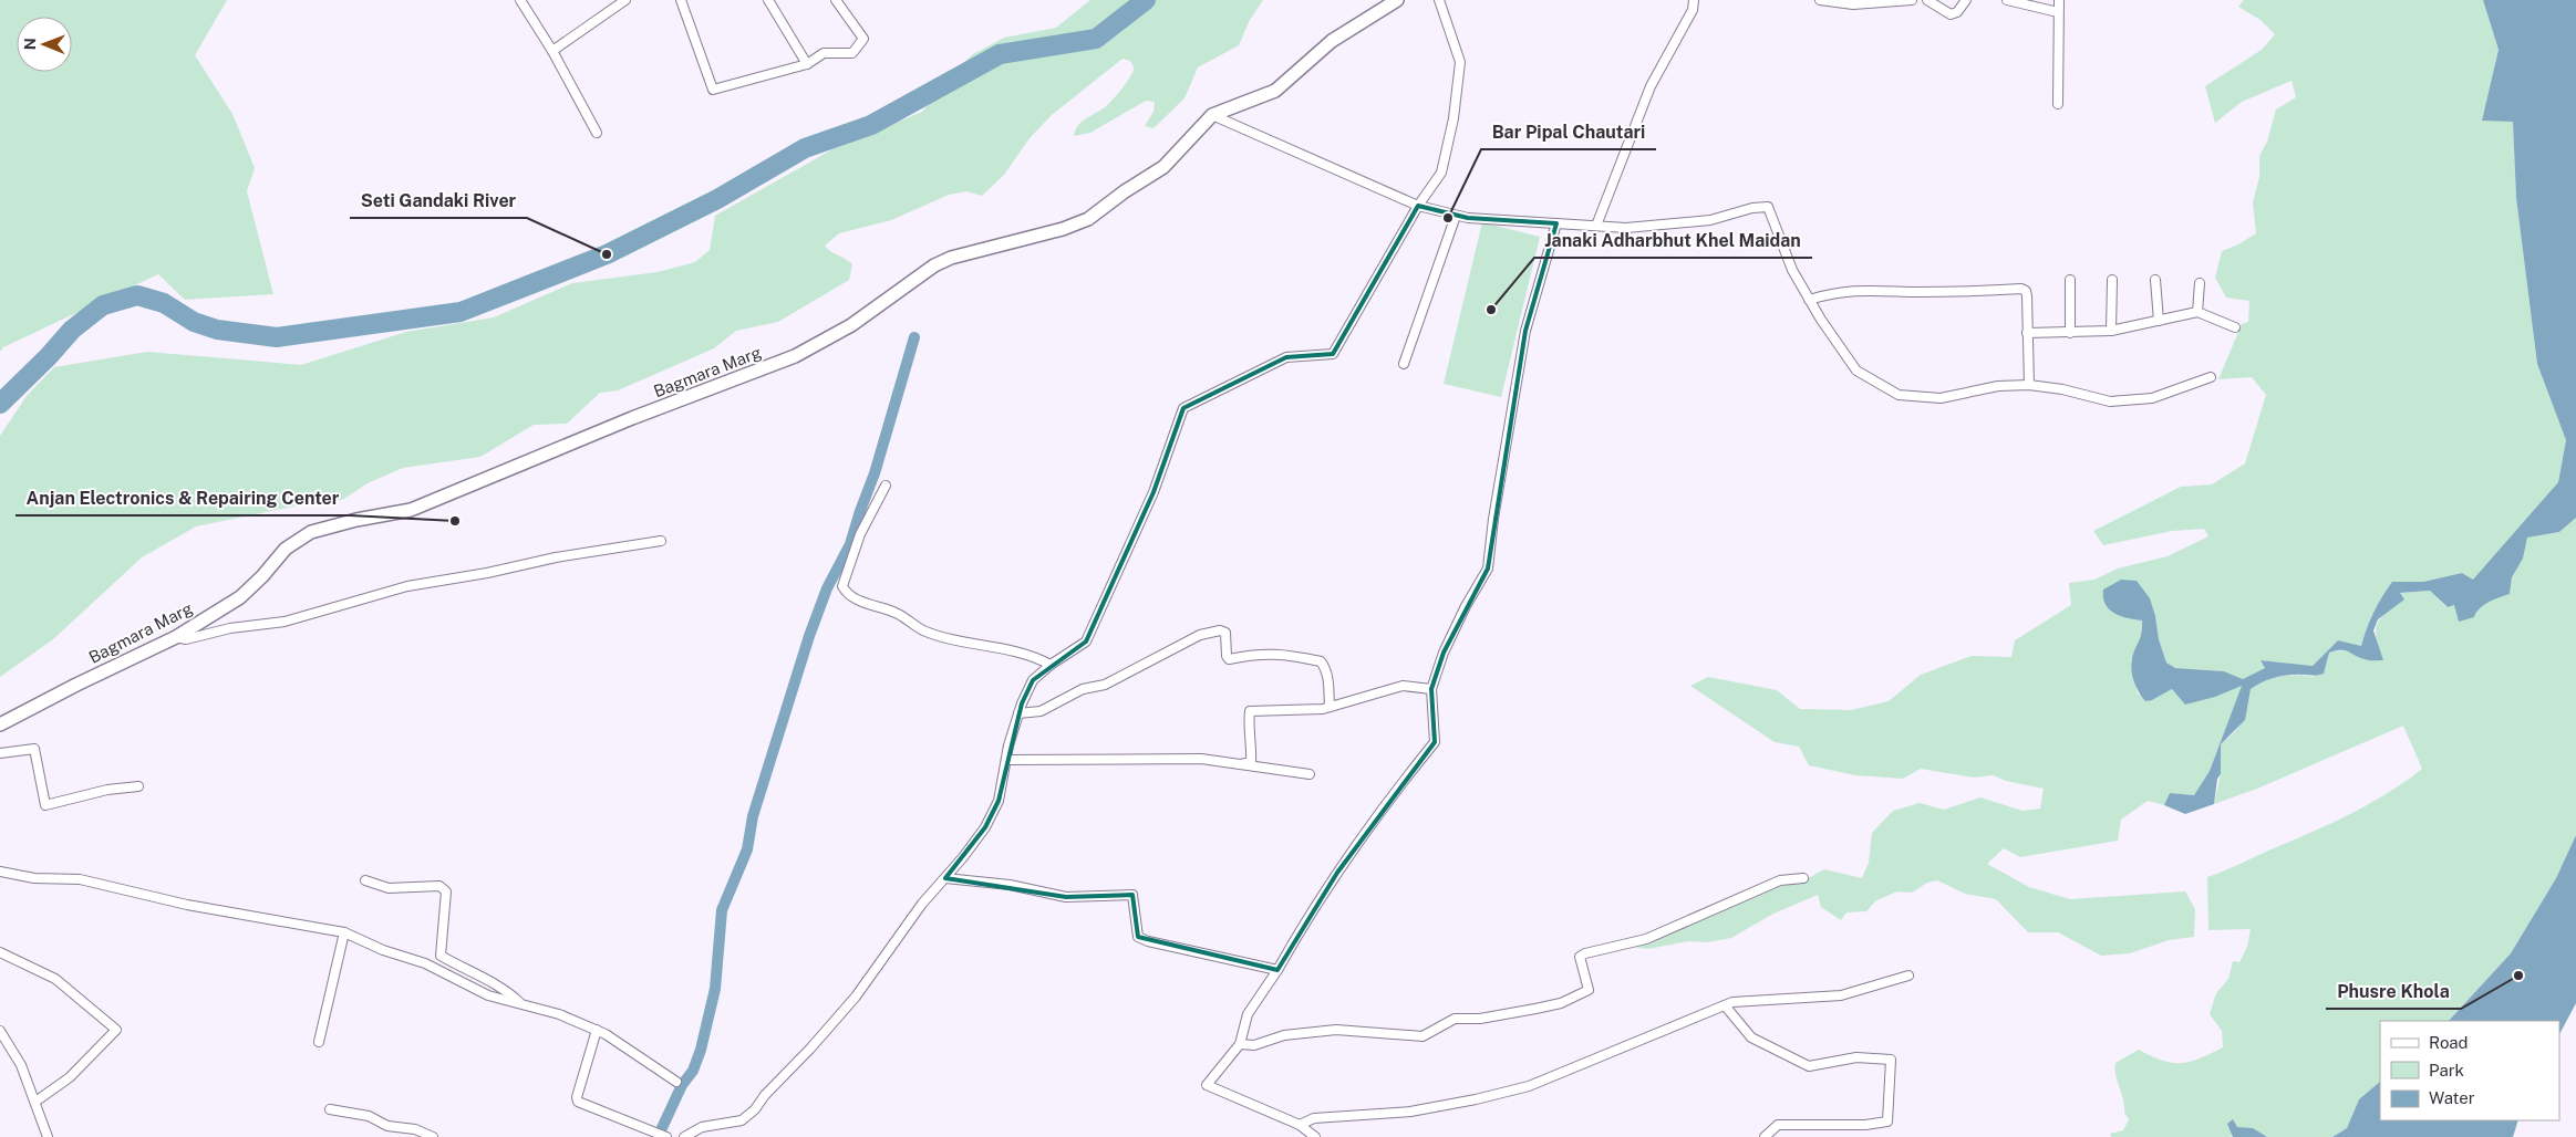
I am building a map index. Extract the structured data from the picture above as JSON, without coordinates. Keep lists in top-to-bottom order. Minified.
{"streets":{"main road":["Bagmara Marg"]},"places":["Bar Pipal Chautari","Seti Gandaki River","Janaki Adharbhut Khel Maidan","Anjan Electronics & Repairing Center","Phusre Khola"],"legend":["Road","Park","Water"],"north":"left"}
